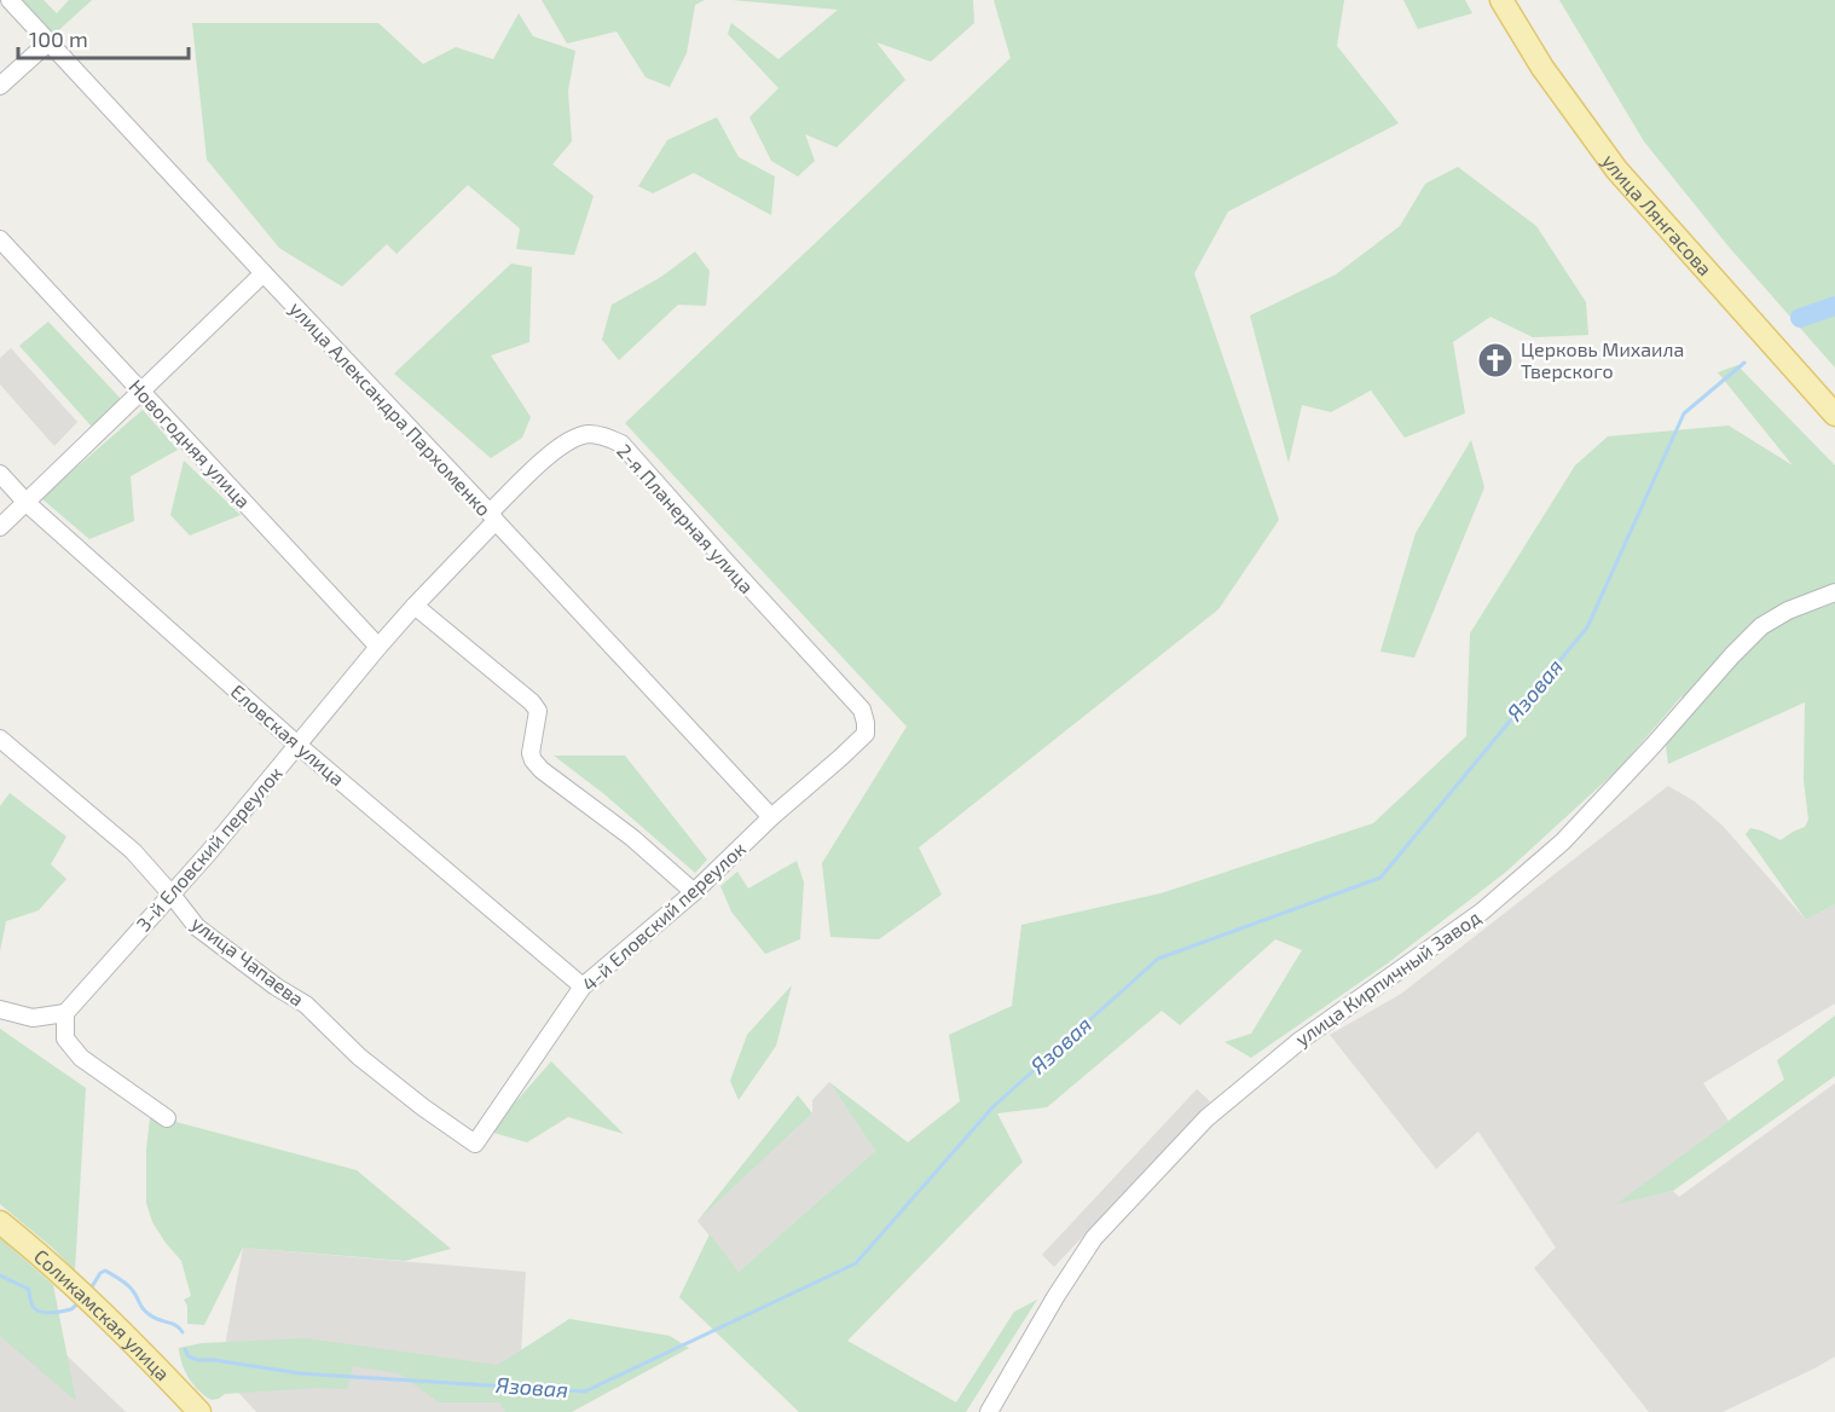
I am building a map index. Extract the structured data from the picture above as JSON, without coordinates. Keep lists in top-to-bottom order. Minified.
{"streets":{"main road":["улица Лянгасова","Соликамская улица"],"street":["улица Александра Пархоменко","Новогодняя улица","2-я Планерная улица","Еловская улица","3-й Еловский переулок","4-й Еловский переулок","улица Чапаева","улица Кирпичный Завод"]},"crossings":[["улица Александра Пархоменко","2-я Планерная улица"],["улица Александра Пархоменко","3-й Еловский переулок"],["улица Александра Пархоменко","4-й Еловский переулок"],["Новогодняя улица","3-й Еловский переулок"],["2-я Планерная улица","3-й Еловский переулок"],["2-я Планерная улица","4-й Еловский переулок"],["Еловская улица","3-й Еловский переулок"],["Еловская улица","4-й Еловский переулок"],["3-й Еловский переулок","улица Чапаева"],["4-й Еловский переулок","улица Чапаева"]],"water":["Язовая"],"places":{"church":["Церковь Михаила Тверского"]},"scale_bar":"100 m"}
